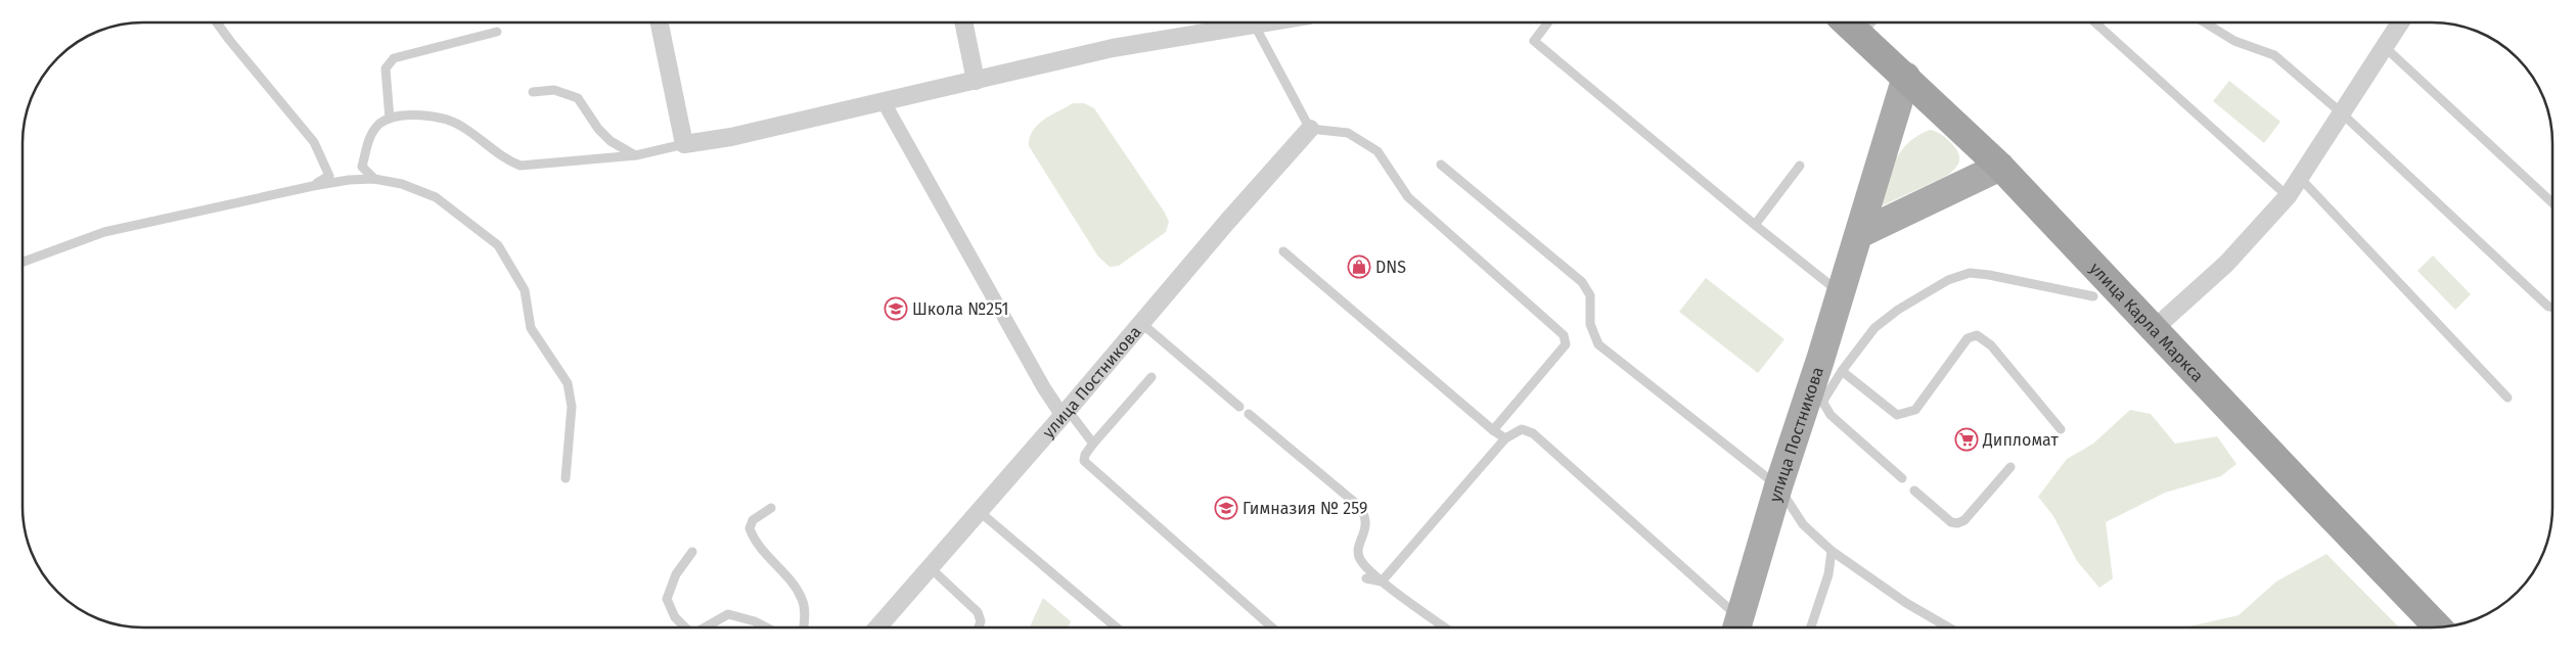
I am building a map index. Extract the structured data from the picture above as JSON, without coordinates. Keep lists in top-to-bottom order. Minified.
{"streets":{"highway":["улица Карла Маркса"],"main road":["улица Постникова"]},"crossings":[["улица Карла Маркса","улица Постникова"]],"places":{"shop":["DNS"],"school or university":["Школа №251","Гимназия № 259"],"supermarket":["Дипломат"]}}
